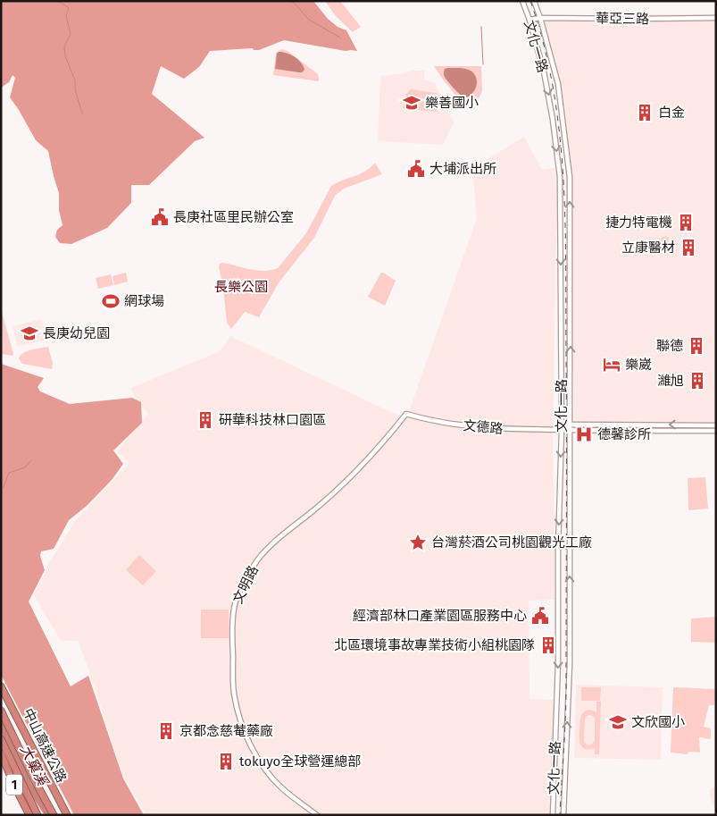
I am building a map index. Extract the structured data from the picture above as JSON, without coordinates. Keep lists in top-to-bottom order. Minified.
{"streets":{"highway":["中山高速公路","1"],"street":["華亞三路","文化一路","文德路","文明路"]},"crossings":[["華亞三路","文化一路"],["文化一路","文德路"],["文德路","文明路"]],"water":["大窠溪"],"parks":["長樂公園"],"places":{"school or university":["樂善國小","長庚幼兒園","文欣國小"],"building":["白金","捷力特電機","立康醫材","聯德","濰旭","研華科技林口園區","北區環境事故專業技術小組桃園隊","京都念慈菴藥廠","tokuyo全球營運總部"],"public building":["大埔派出所","長庚社區里民辦公室","經濟部林口產業園區服務中心"],"sports":["網球場"],"hotel":["樂崴"],"hospital":["德馨診所"],"place":["台灣菸酒公司桃園觀光工廠"]}}
